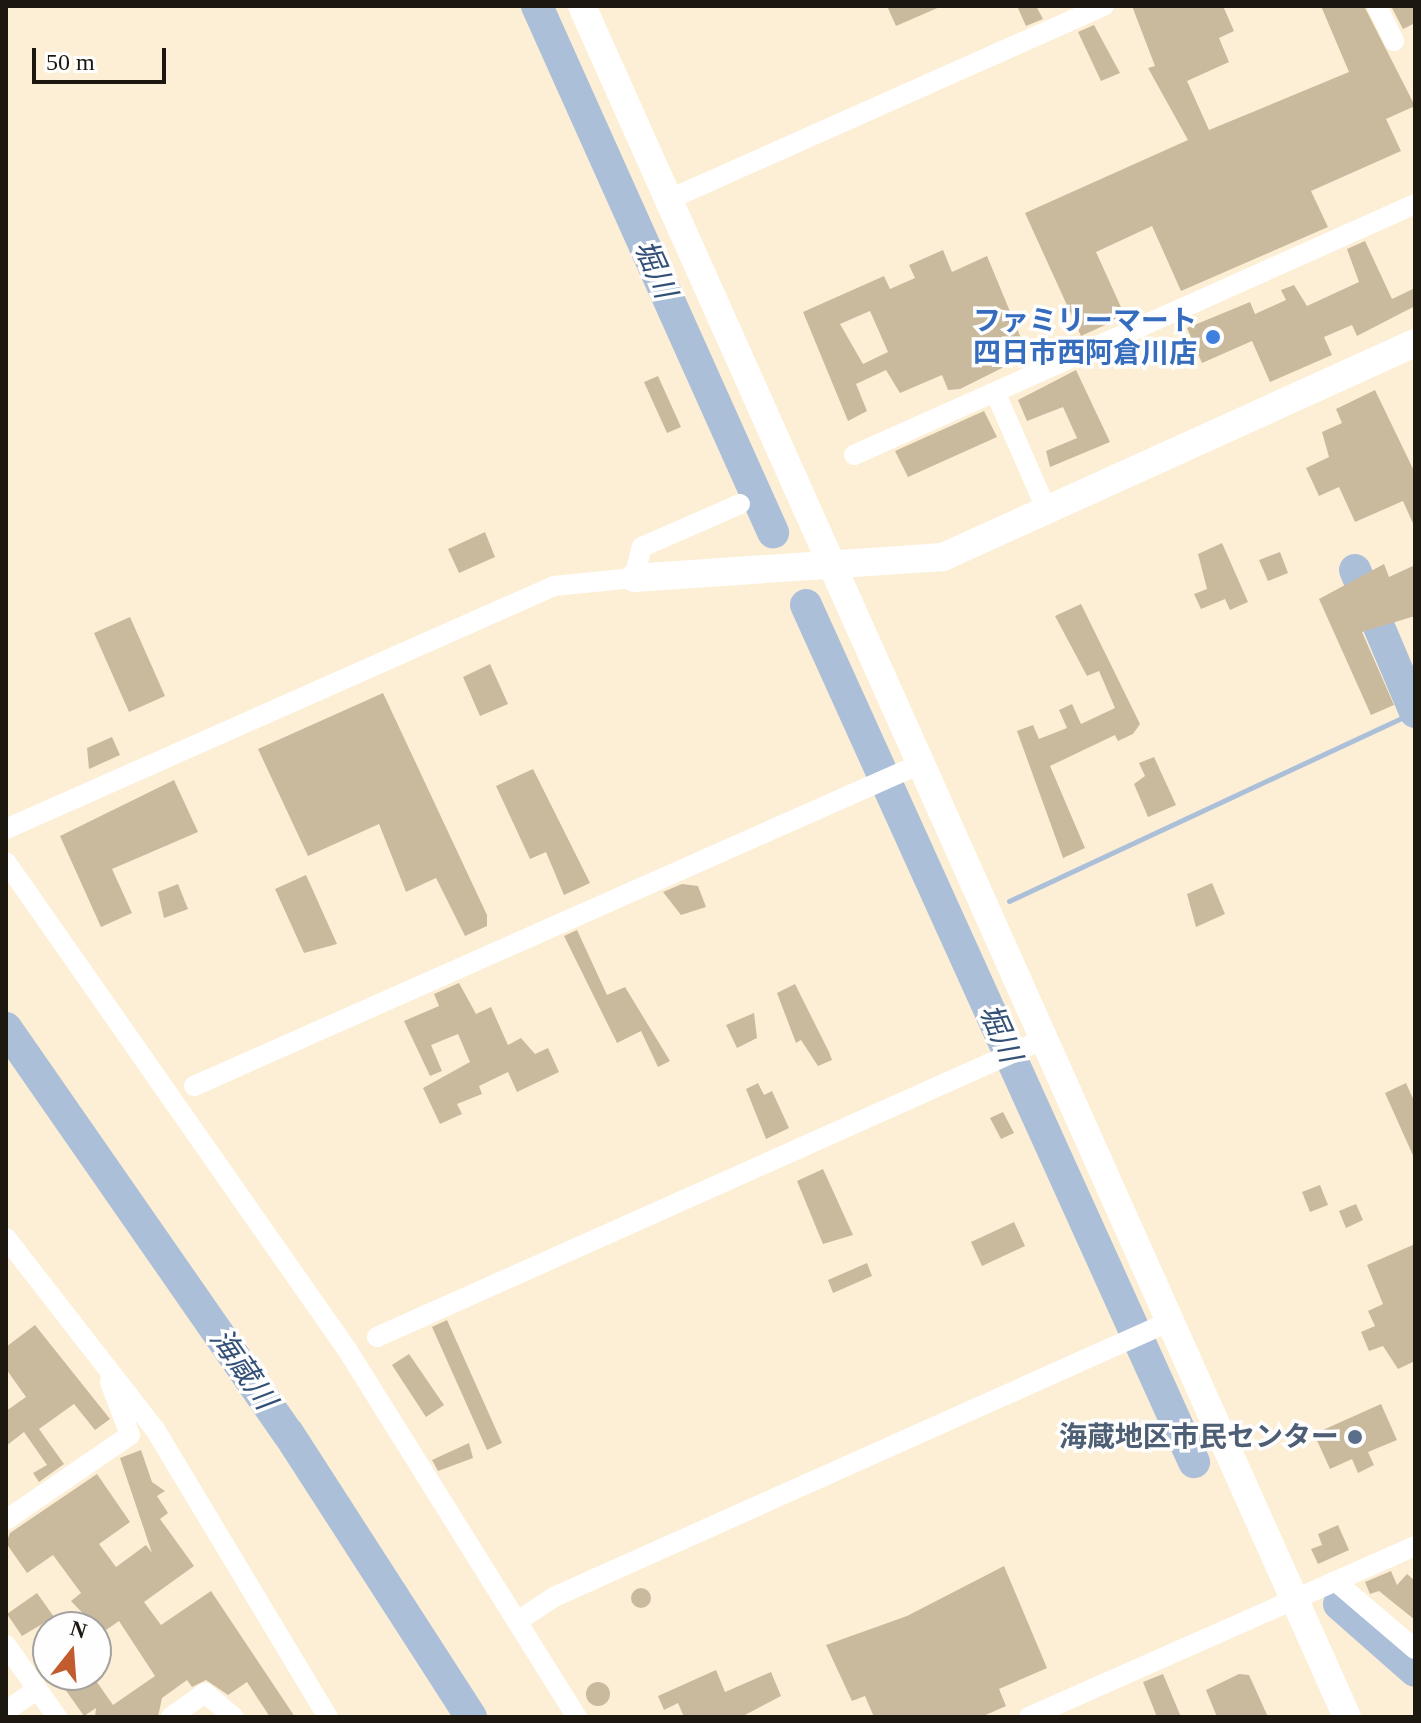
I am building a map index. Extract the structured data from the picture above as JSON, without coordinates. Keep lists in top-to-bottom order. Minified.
{"water":["堀川","海蔵川"],"places":["ファミリーマート 四日市西阿倉川店","海蔵地区市民センター"],"scale_bar":"50 m","north":"top"}
